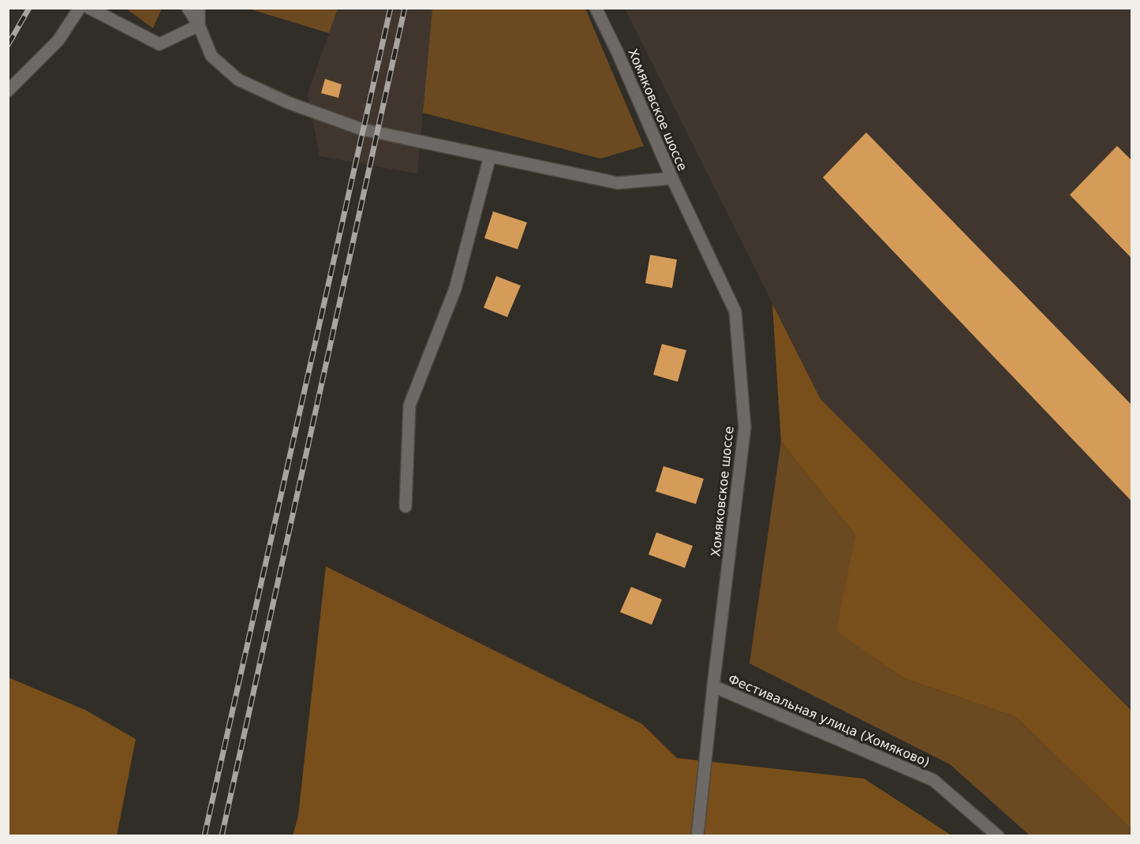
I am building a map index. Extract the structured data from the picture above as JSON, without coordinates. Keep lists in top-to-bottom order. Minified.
{"streets":{"street":["Хомяковское шоссе","Фестивальная улица (Хомяково)"]},"crossings":[["Хомяковское шоссе","Фестивальная улица (Хомяково)"]]}
